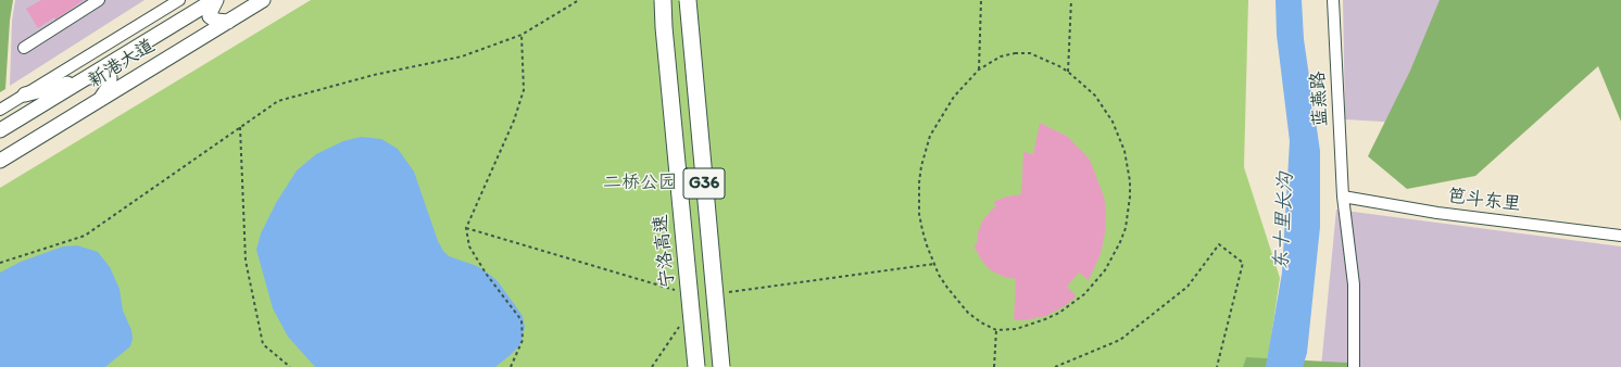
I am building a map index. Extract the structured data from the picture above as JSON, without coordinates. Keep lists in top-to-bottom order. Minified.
{"streets":{"highway":["G36","宁洛高速"],"main road":["新港大道"],"street":["蓝燕路","笆斗东里"]},"crossings":[["蓝燕路","笆斗东里"]],"water":["东十里长沟"],"parks":["二桥公园"]}
